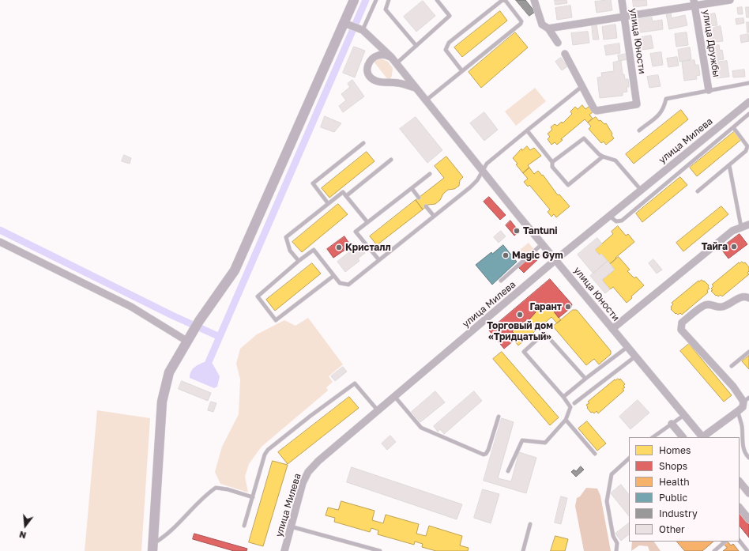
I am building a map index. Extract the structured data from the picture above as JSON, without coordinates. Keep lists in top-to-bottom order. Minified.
{"streets":{"street":["улица Юности","улица Дружбы","улица Милева"]},"crossings":[["улица Юности","улица Милева"]],"places":["Tantuni","Тайга","Кристалл","Magic Gym","Гарант","Торговый дом «Тридцатый»"],"legend":["Homes","Shops","Health","Public","Industry","Other"],"north":"bottom"}
